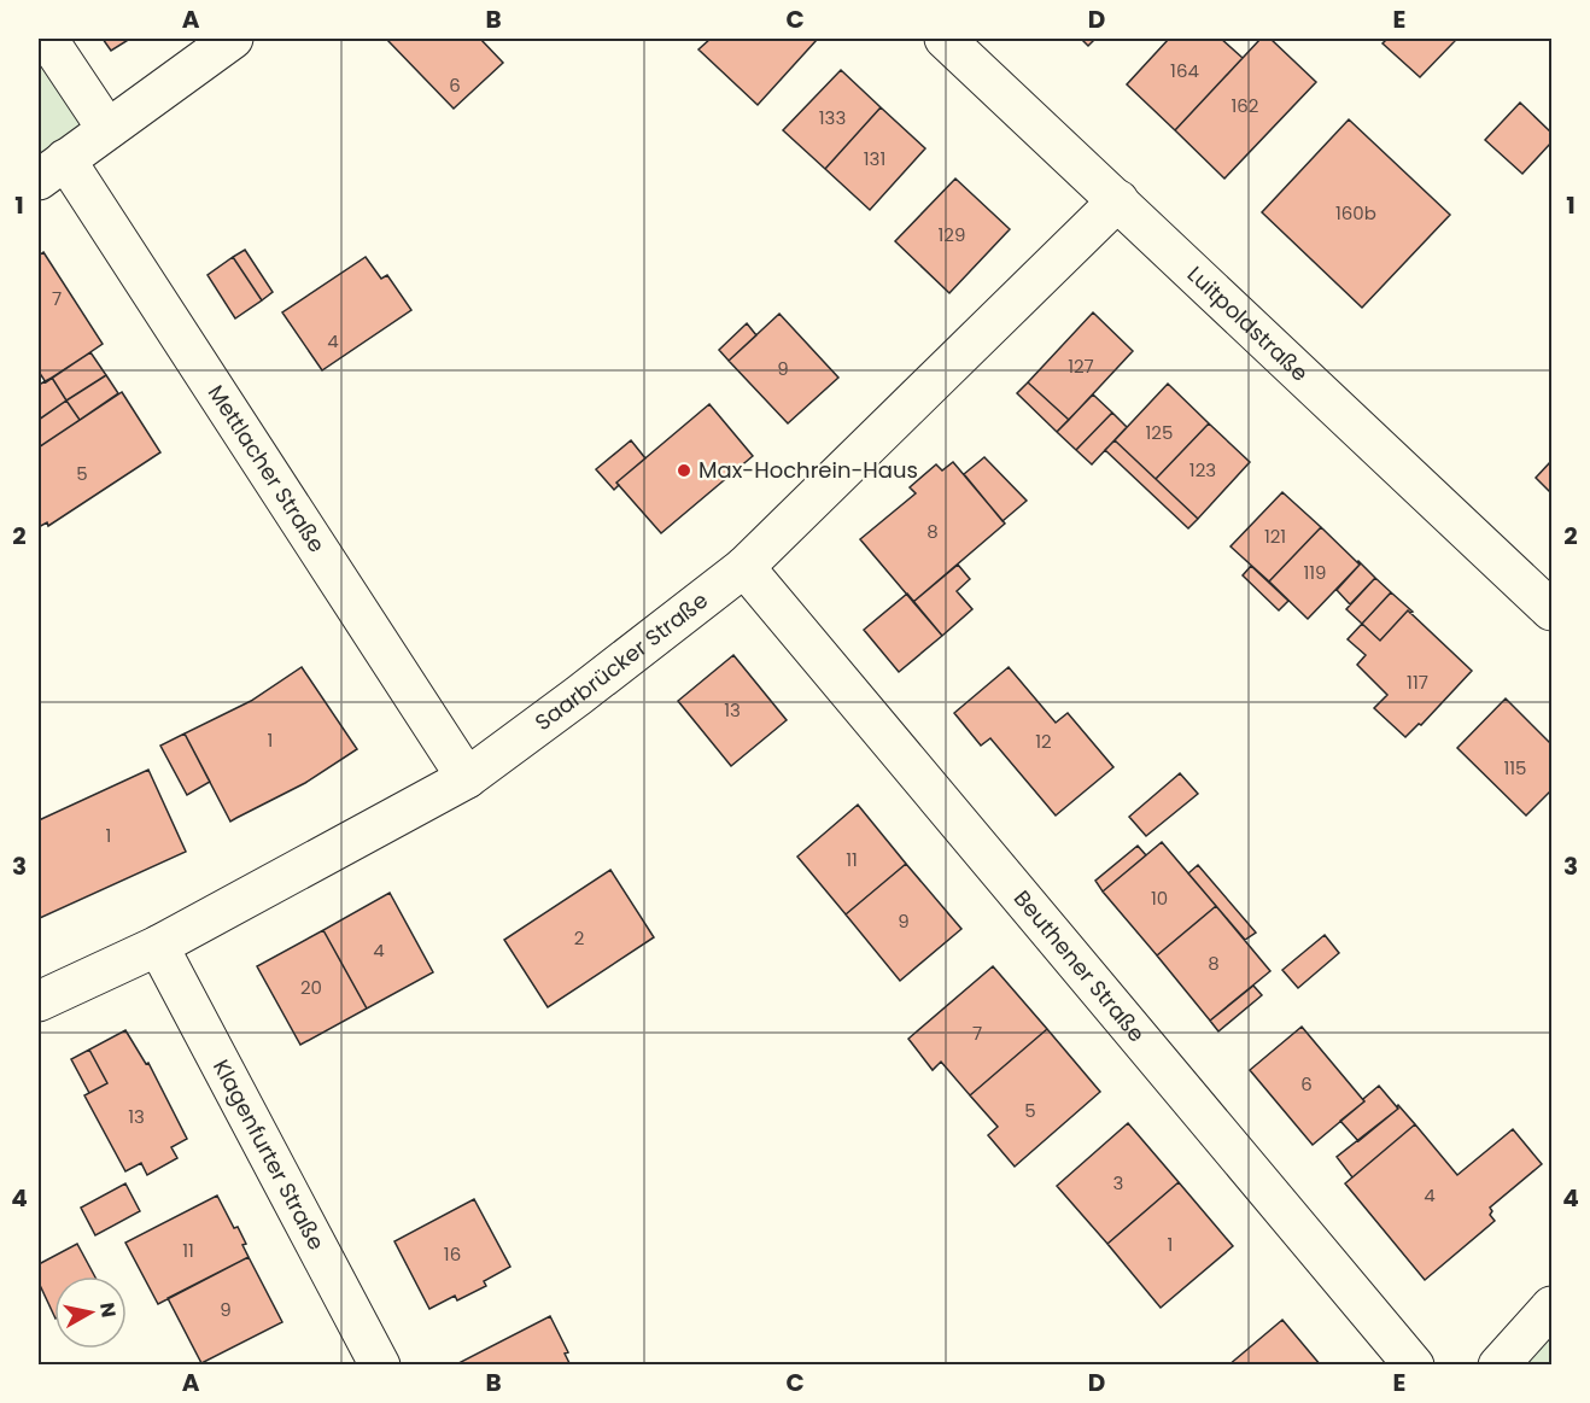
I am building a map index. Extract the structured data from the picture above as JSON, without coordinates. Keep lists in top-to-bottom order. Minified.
{"streets":{"street":["Luitpoldstraße","Mettlacher Straße","Saarbrücker Straße","Beuthener Straße","Klagenfurter Straße"]},"crossings":[["Luitpoldstraße","Saarbrücker Straße"],["Mettlacher Straße","Saarbrücker Straße"],["Saarbrücker Straße","Beuthener Straße"],["Saarbrücker Straße","Klagenfurter Straße"]],"places":["Max-Hochrein-Haus"],"house_numbers":["164","6","162","133","131","160b","129","7","4","127","9","125","123","5","8","121","119","117","13","1","12","115","1","11","10","9","2","4","8","20","7","6","5","13","3","4","1","11","16","9"],"north":"right","grid":{"columns":["A","B","C","D","E"],"rows":["1","2","3","4"]}}
